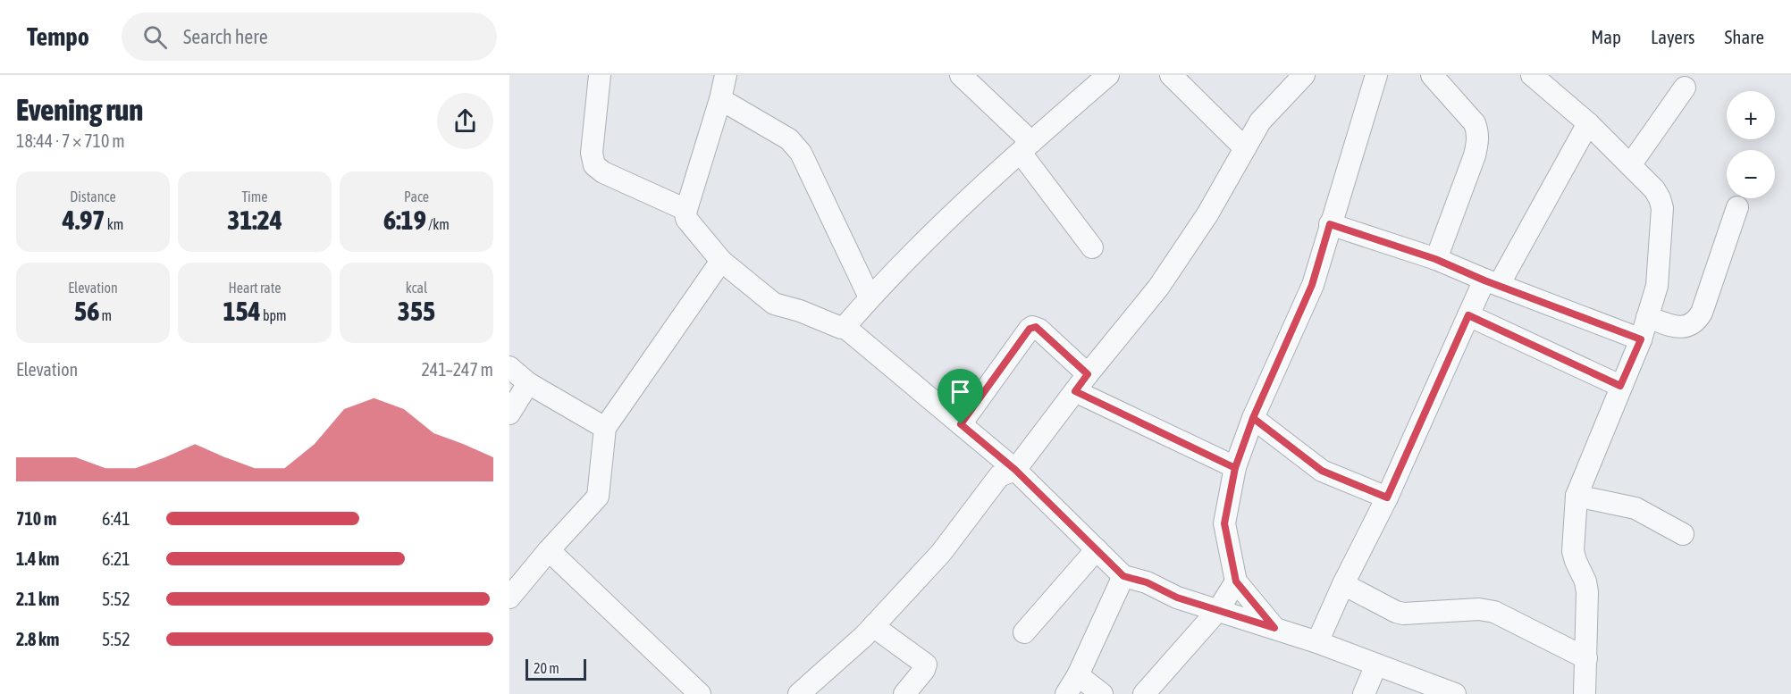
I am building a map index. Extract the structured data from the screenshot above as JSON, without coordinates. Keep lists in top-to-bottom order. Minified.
{"scale_bar":"20 m","page":{"header":"Tempo","search":"Search here","nav":["Map","Layers","Share"],"heading":["Evening run","18:44 · 7 × 710 m"],"map_buttons":["+","−"],"stats":[["Distance","4.97 km"],["Time","31:24"],["Pace","6:19 /km"],["Elevation","56 m"],["Heart rate","154 bpm"],["kcal","355"]],"chart":["Elevation","241–247 m"],"list":[{"name":"710 m","note":"6:41"},{"name":"1.4 km","note":"6:21"},{"name":"2.1 km","note":"5:52"},{"name":"2.8 km","note":"5:52"}],"scale":"20 m"}}
